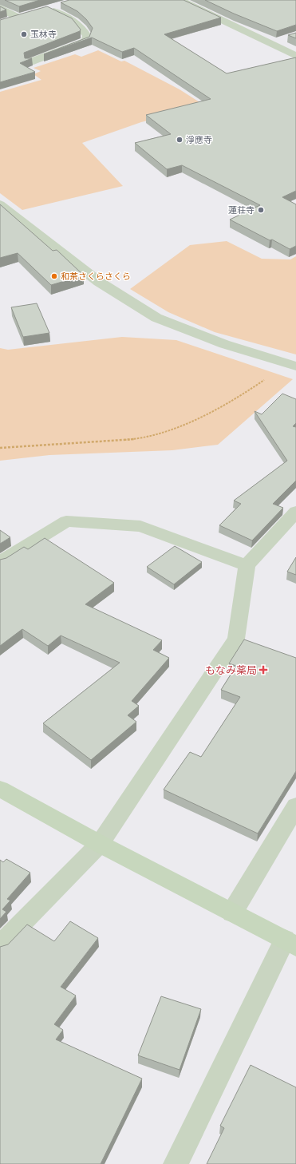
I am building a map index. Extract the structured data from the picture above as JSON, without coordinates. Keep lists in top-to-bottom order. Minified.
{"places":{"other":["玉林寺","淨應寺","蓮荘寺","和茶さくらさくら"],"health":["もなみ薬局"]}}
